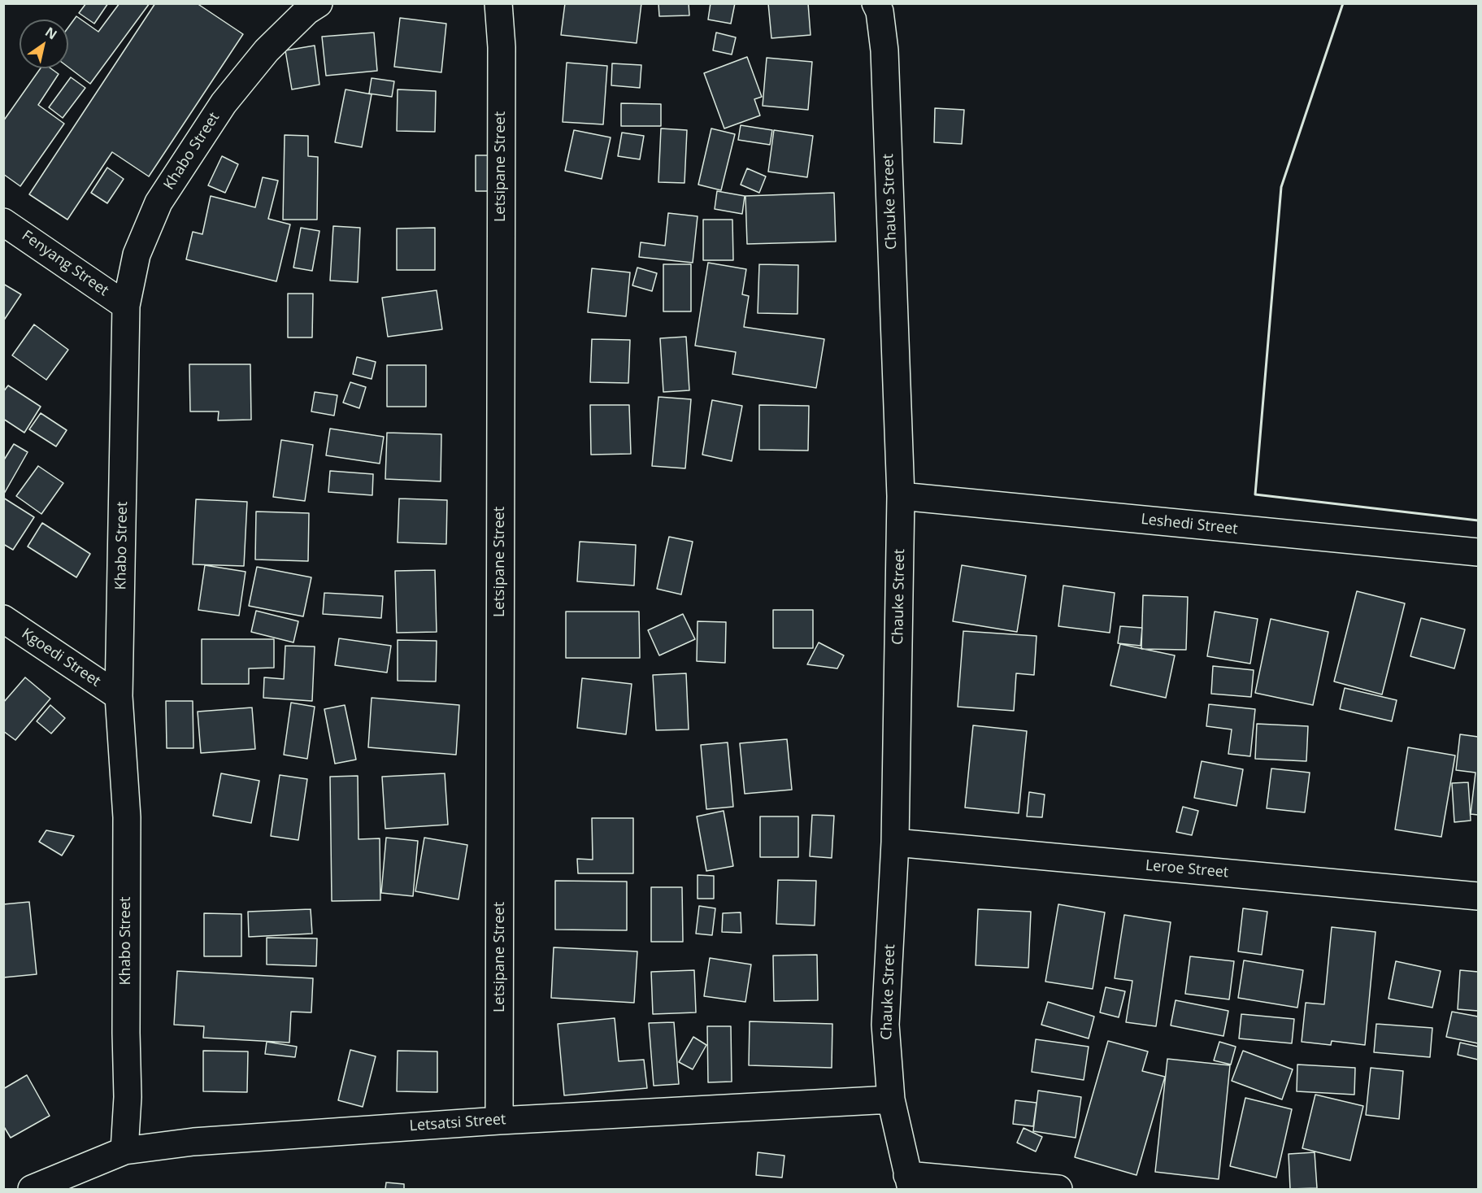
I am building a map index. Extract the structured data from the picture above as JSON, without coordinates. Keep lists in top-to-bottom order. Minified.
{"streets":{"street":["Khabo Street","Letsipane Street","Chauke Street","Fenyang Street","Leshedi Street","Kgoedi Street","Leroe Street","Letsatsi Street"]},"crossings":[["Khabo Street","Fenyang Street"],["Khabo Street","Kgoedi Street"],["Khabo Street","Letsatsi Street"],["Letsipane Street","Letsatsi Street"],["Chauke Street","Leshedi Street"],["Chauke Street","Leroe Street"],["Chauke Street","Letsatsi Street"]],"north":"top right"}
